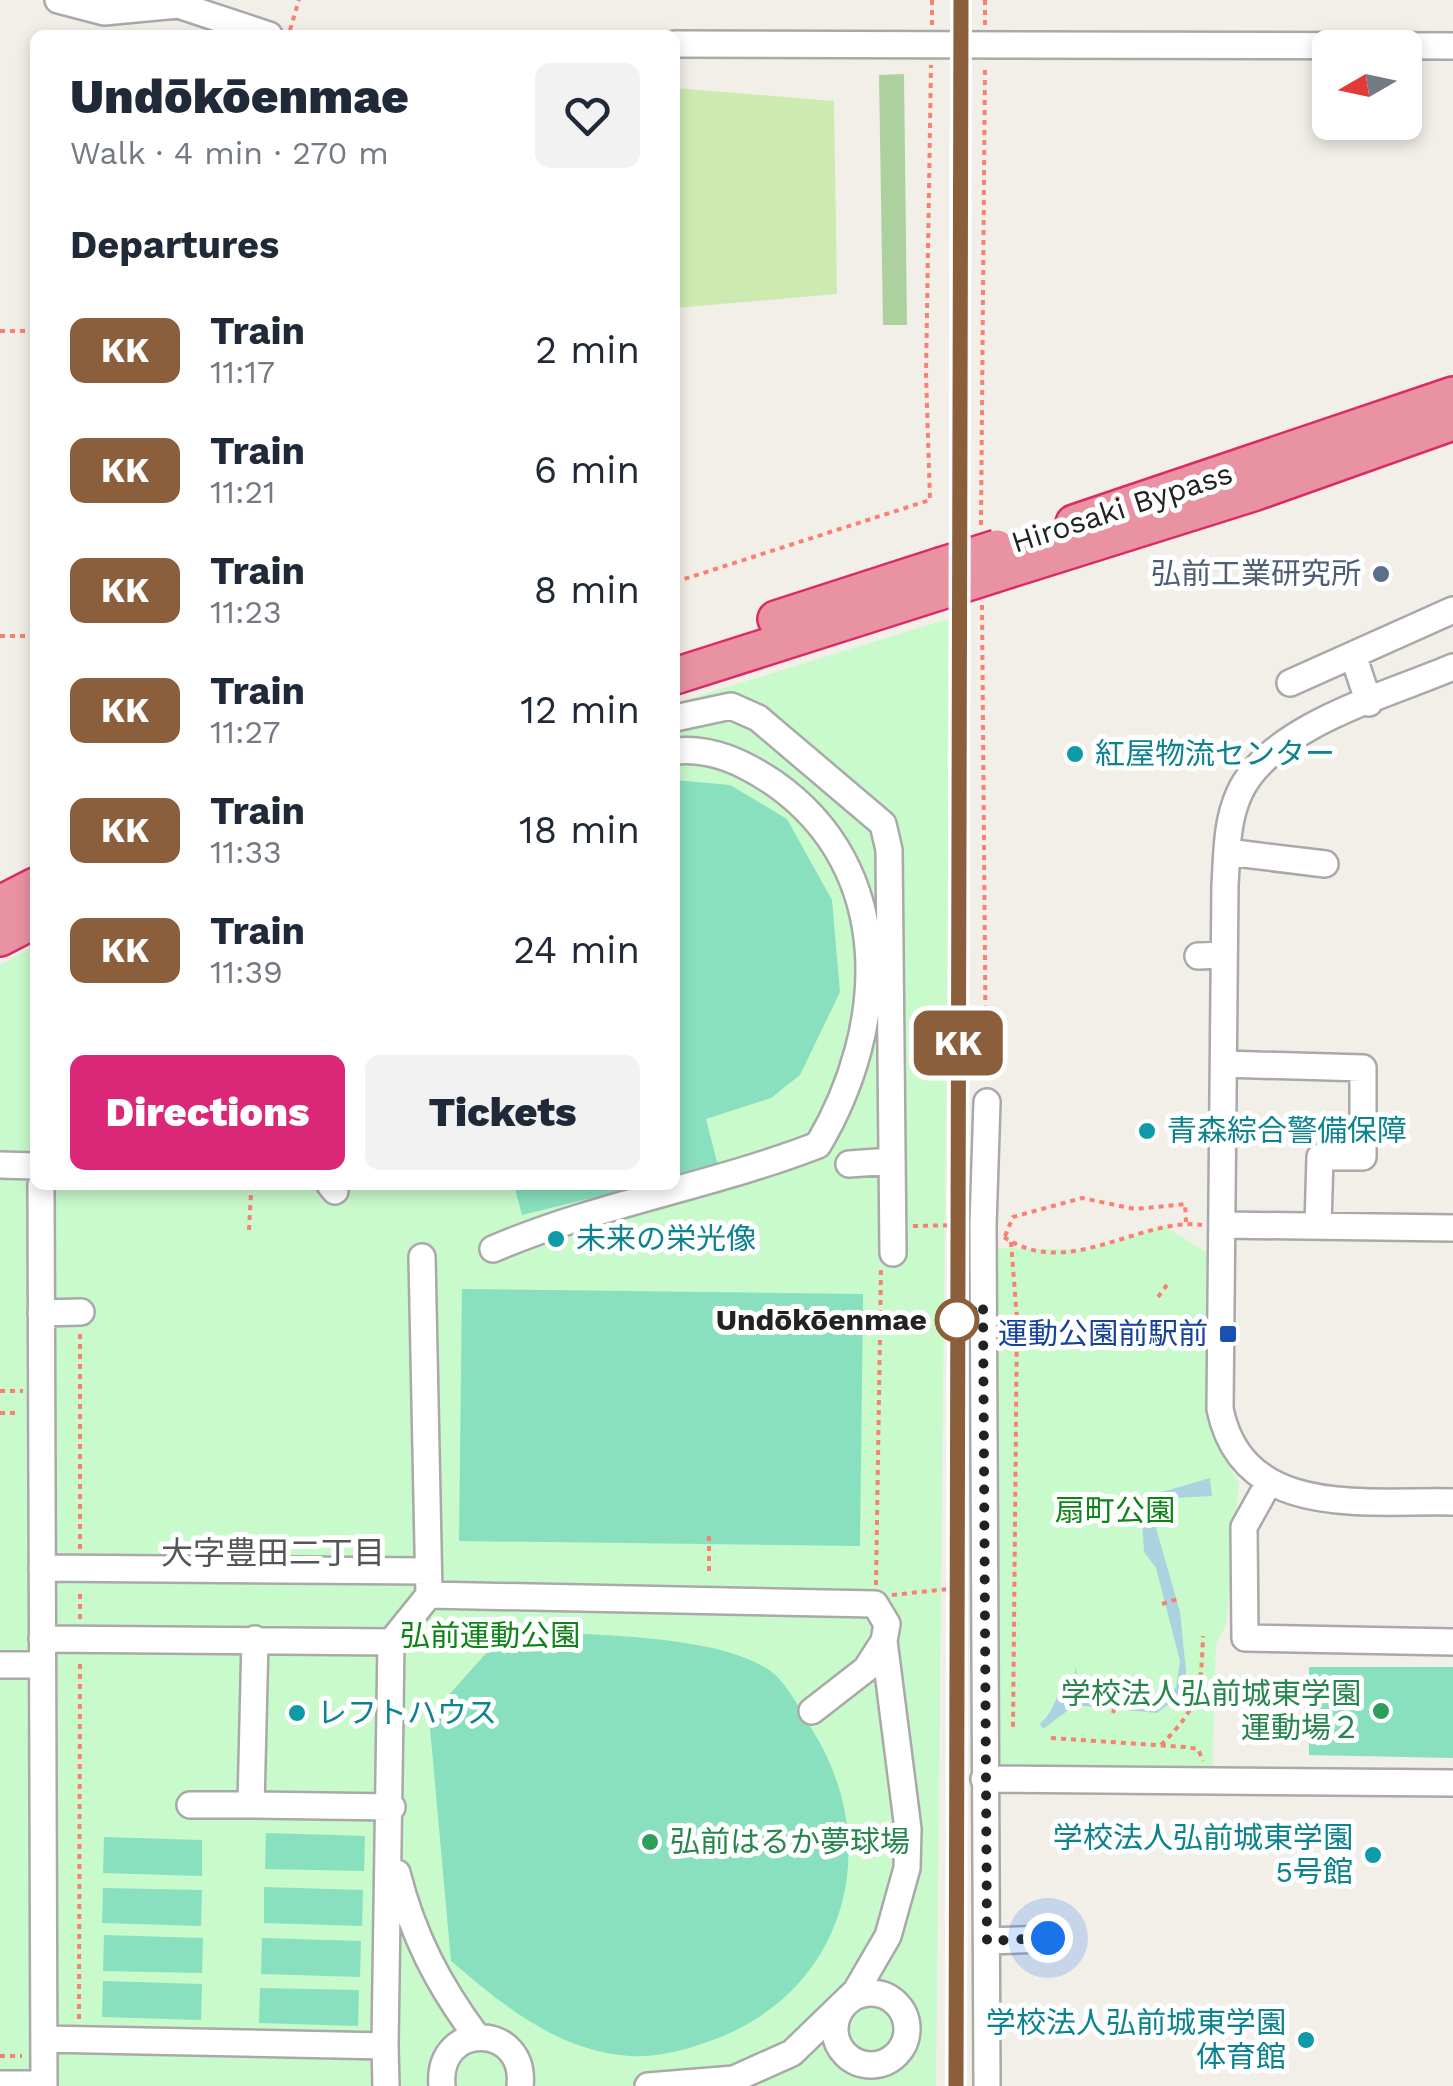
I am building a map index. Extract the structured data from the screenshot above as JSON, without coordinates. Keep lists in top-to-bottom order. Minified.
{"streets":{"highway":["Hirosaki Bypass"]},"districts":["大字豊田二丁目"],"parks":["扇町公園","弘前運動公園"],"places":{"other":["弘前工業研究所","紅屋物流センター","青森綜合警備保障","未来の栄光像","Undōkōenmae","学校法人弘前城東学園 運動場２","レフトハウス","弘前はるか夢球場","学校法人弘前城東学園 5号館","学校法人弘前城東学園 体育館"],"transit":["運動公園前駅前"]},"north":"left","page":{"on_map":"KK","heading":[["Undōkōenmae","Walk · 4 min · 270 m"],"Departures"],"list":[{"mark":"KK","name":"Train","note":"11:17","value":"2 min"},{"mark":"KK","name":"Train","note":"11:21","value":"6 min"},{"mark":"KK","name":"Train","note":"11:23","value":"8 min"},{"mark":"KK","name":"Train","note":"11:27","value":"12 min"},{"mark":"KK","name":"Train","note":"11:33","value":"18 min"},{"mark":"KK","name":"Train","note":"11:39","value":"24 min"}],"buttons":["Directions","Tickets"]}}
